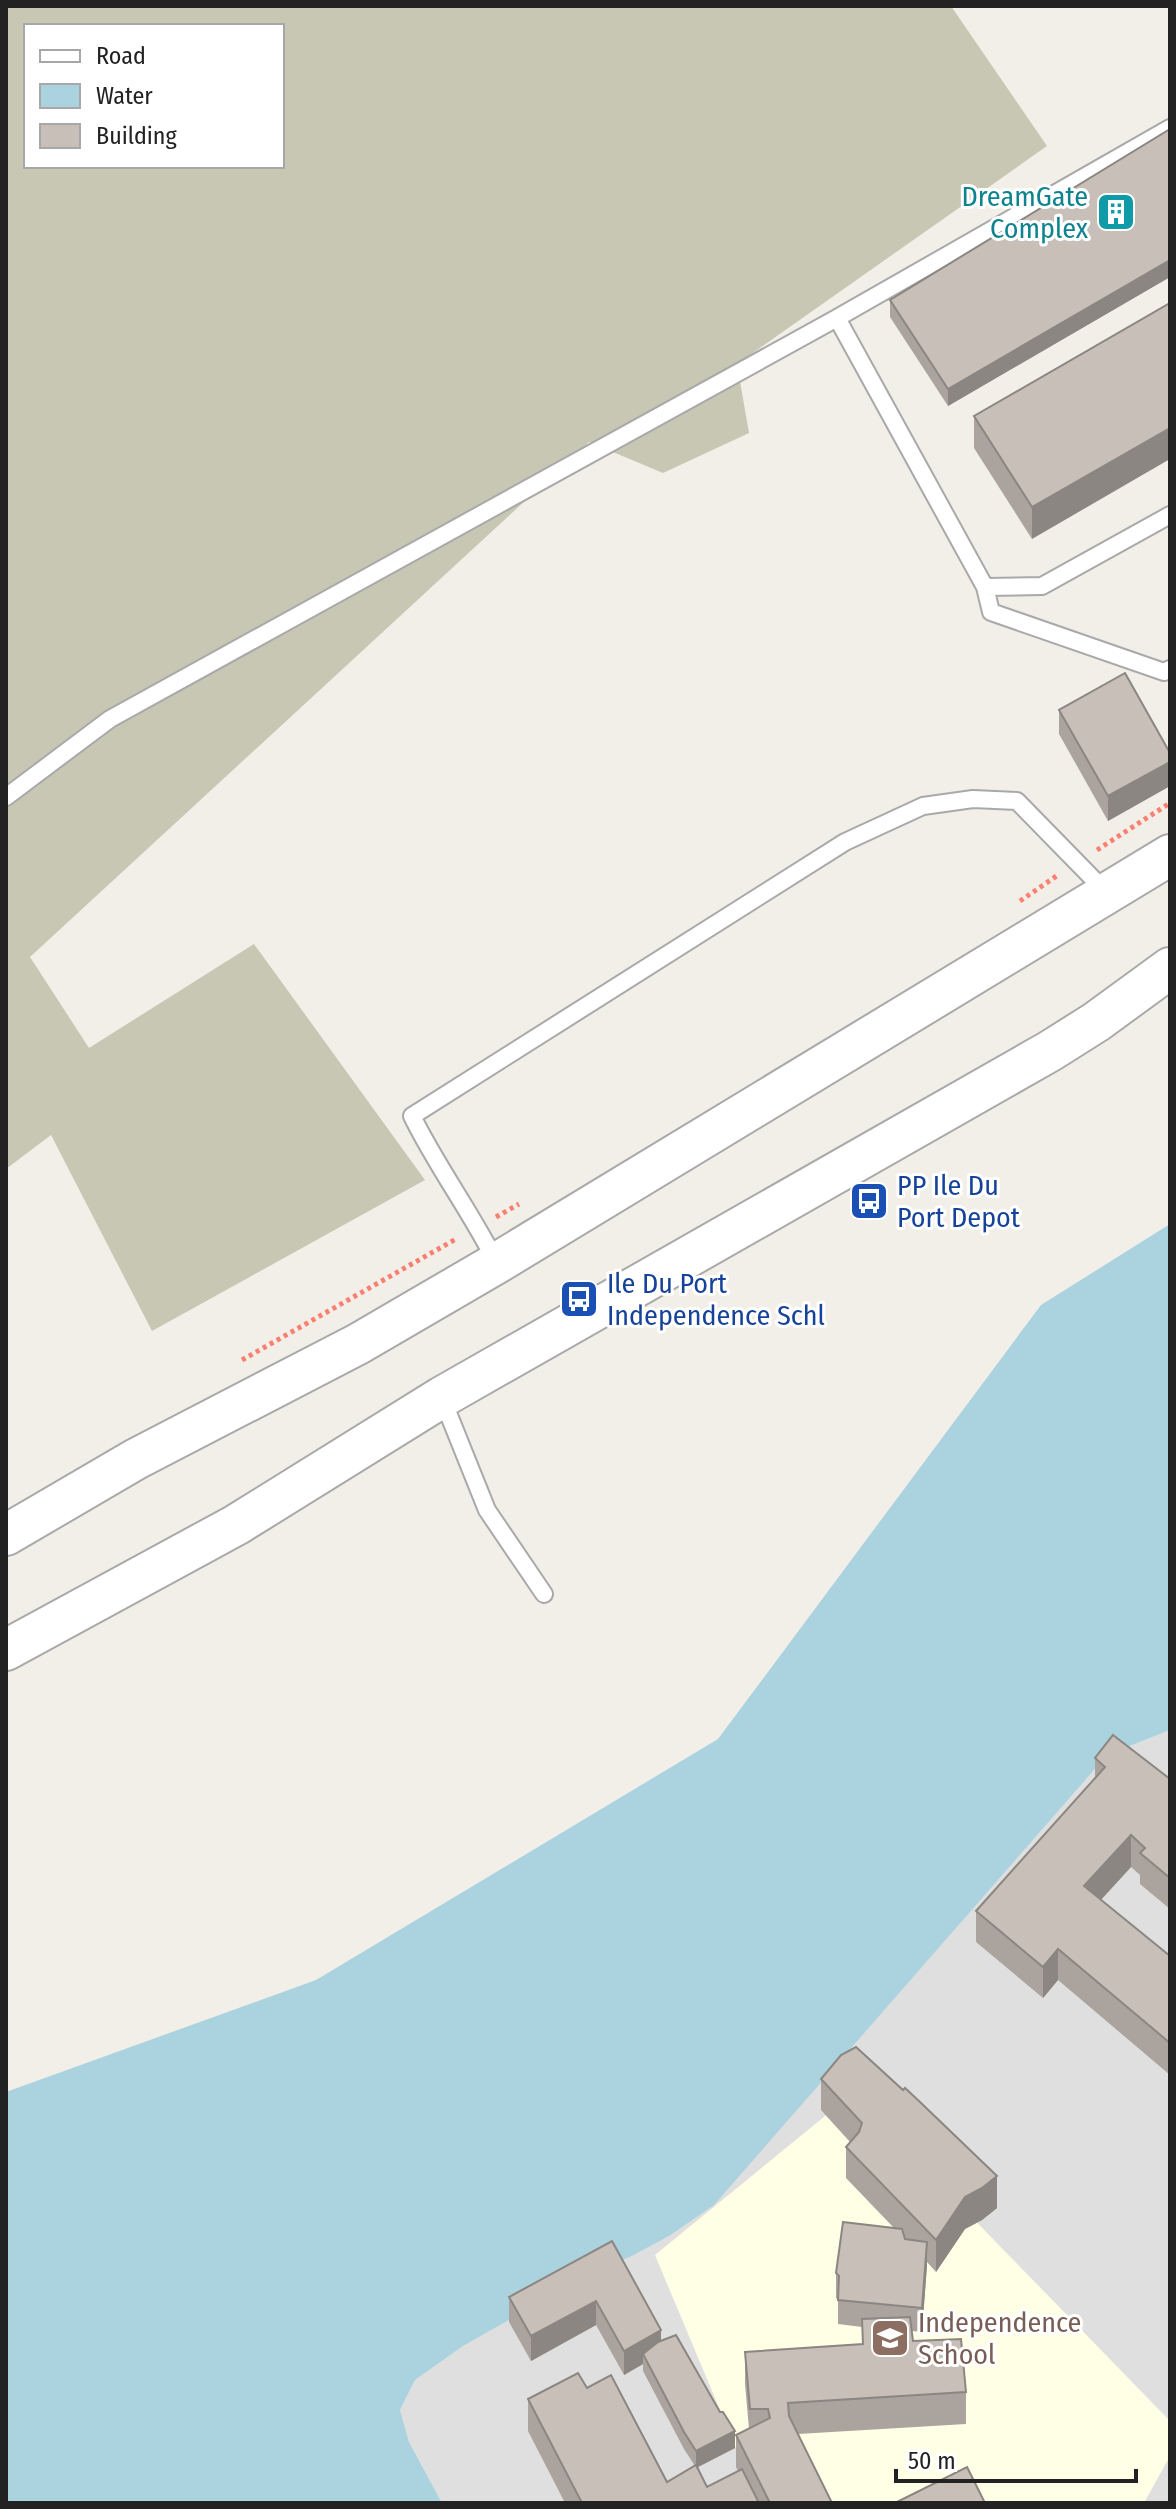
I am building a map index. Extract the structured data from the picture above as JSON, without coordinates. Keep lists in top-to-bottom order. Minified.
{"places":{"building":["DreamGate Complex"],"bus stop":["PP Ile Du Port Depot","Ile Du Port Independence Schl"],"school or university":["Independence School"]},"legend":["Road","Water","Building"],"scale_bar":"50 m"}
